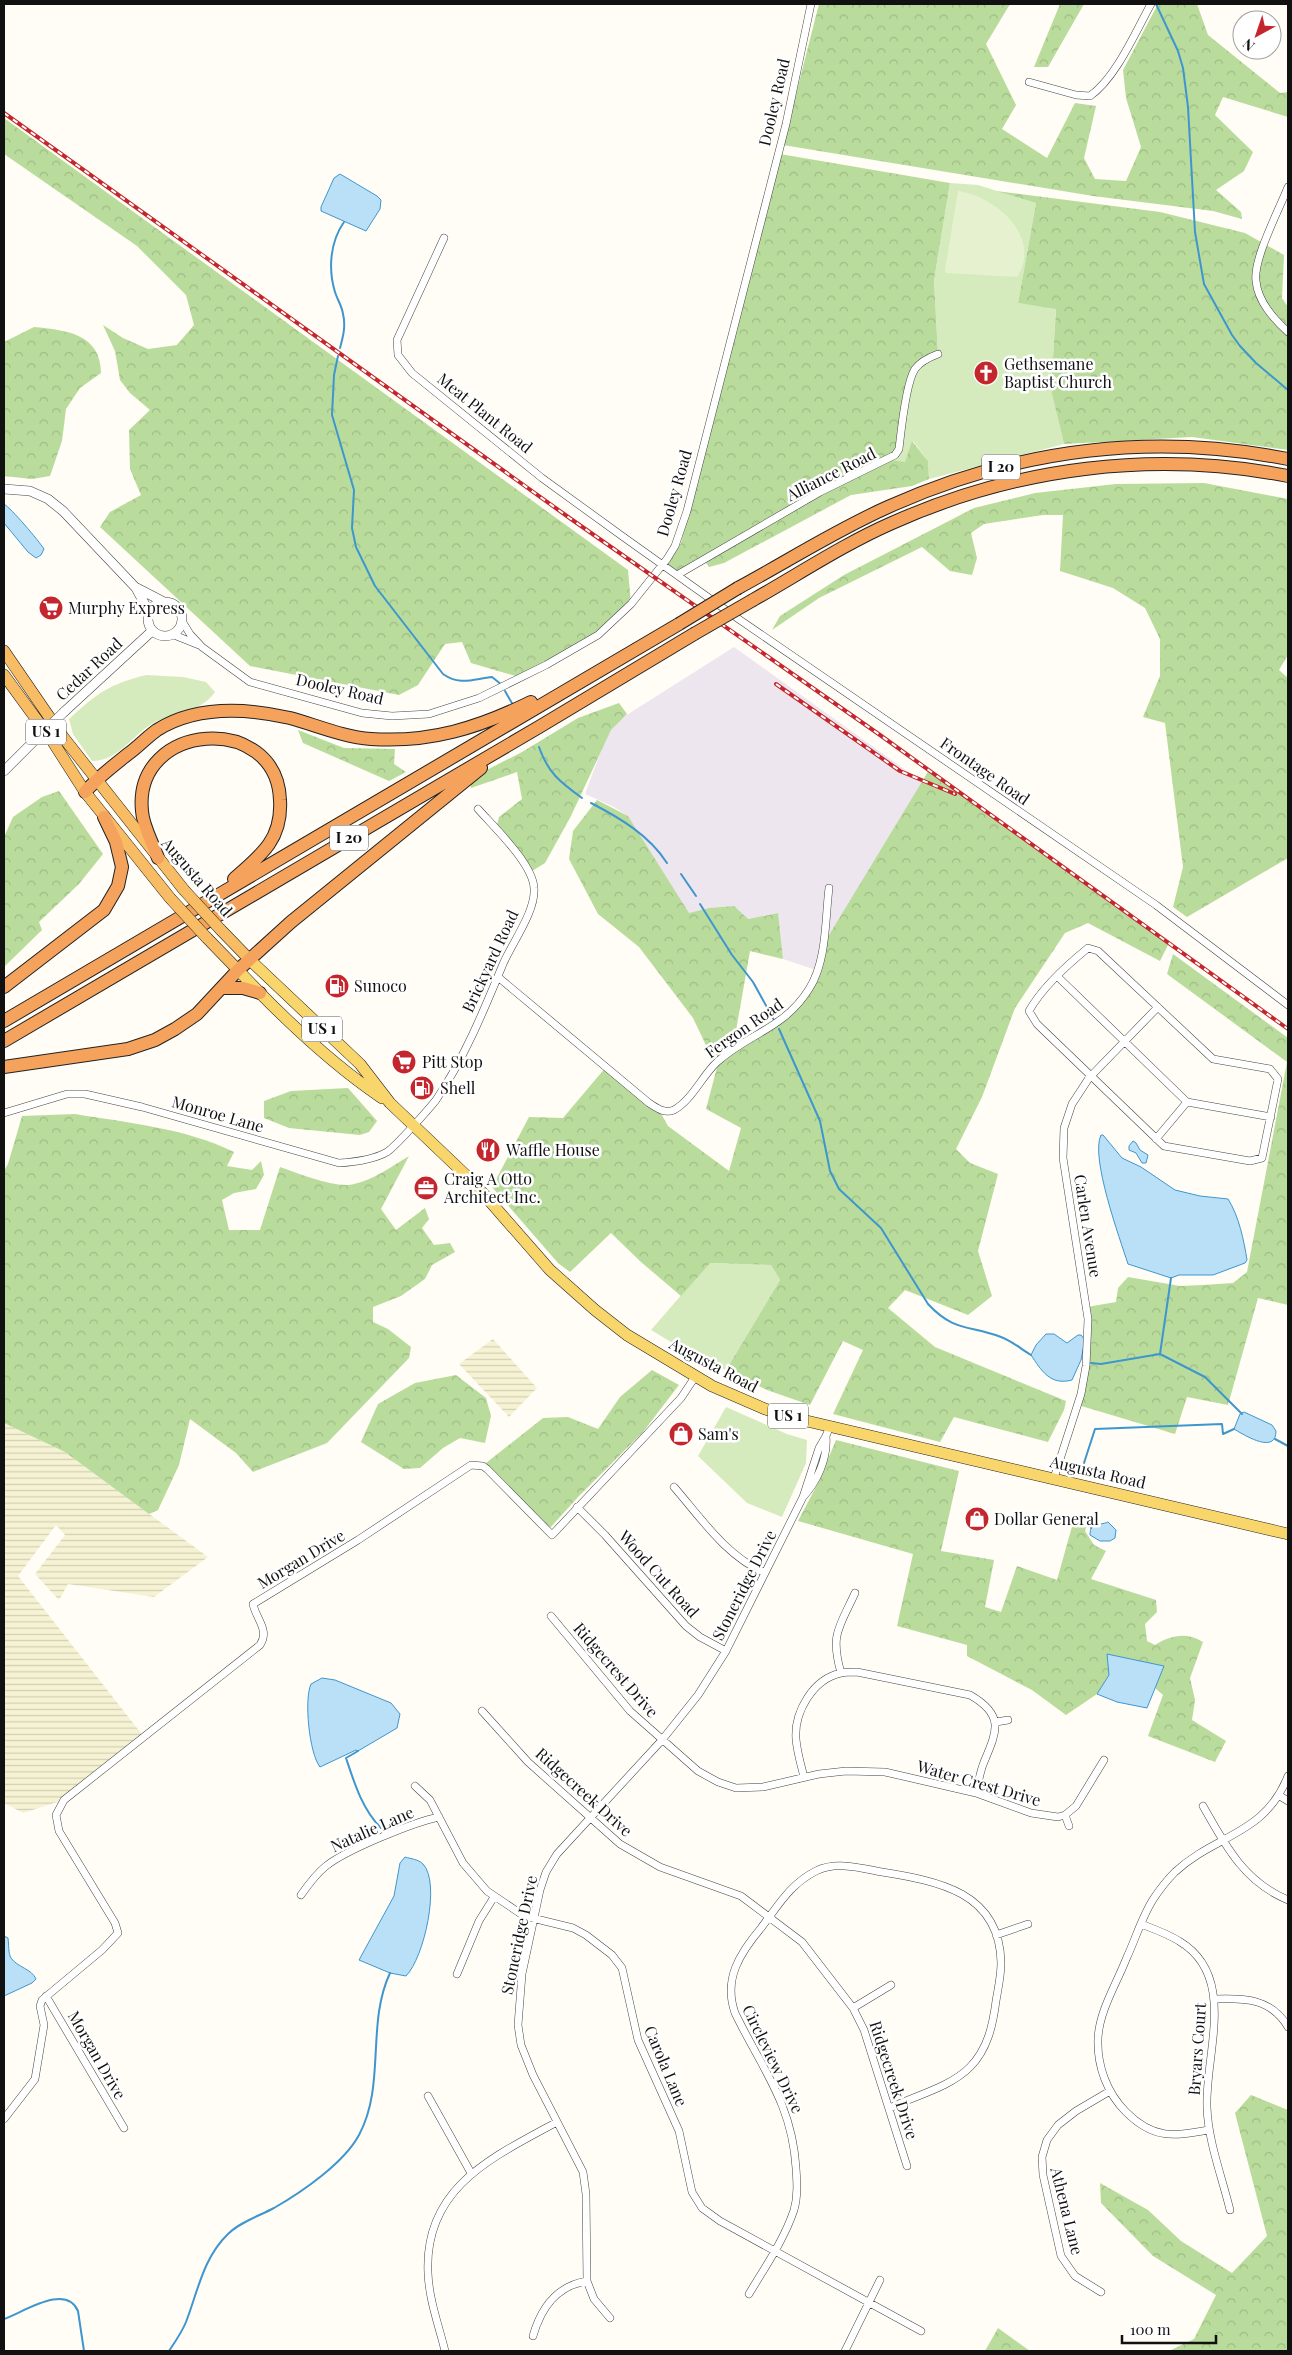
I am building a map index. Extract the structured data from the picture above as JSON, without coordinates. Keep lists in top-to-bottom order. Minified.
{"streets":{"highway":["I 20","US 1","Augusta Road"],"street":["Dooley Road","Meat Plant Road","Alliance Road","Cedar Road","Frontage Road","Brickyard Road","Fergon Road","Monroe Lane","Carlen Avenue","Morgan Drive","Wood Cut Road","Stoneridge Drive","Ridgecrest Drive","Water Crest Drive","Ridgecreek Drive","Natalie Lane","Bryars Court","Circleview Drive","Carola Lane","Athena Lane"]},"crossings":[["Dooley Road","Meat Plant Road"],["Dooley Road","Cedar Road"],["Dooley Road","Frontage Road"],["Meat Plant Road","Frontage Road"],["Alliance Road","Frontage Road"],["Augusta Road","Brickyard Road"],["Augusta Road","Monroe Lane"],["Augusta Road","Carlen Avenue"],["Augusta Road","Morgan Drive"],["Augusta Road","Stoneridge Drive"],["Brickyard Road","Fergon Road"],["Brickyard Road","Monroe Lane"],["Morgan Drive","Wood Cut Road"],["Wood Cut Road","Stoneridge Drive"],["Stoneridge Drive","Ridgecrest Drive"],["Stoneridge Drive","Water Crest Drive"],["Stoneridge Drive","Ridgecreek Drive"],["Stoneridge Drive","Carola Lane"],["Ridgecrest Drive","Water Crest Drive"],["Ridgecreek Drive","Circleview Drive"],["Natalie Lane","Carola Lane"],["Circleview Drive","Carola Lane"]],"places":{"church":["Gethsemane Baptist Church"],"supermarket":["Murphy Express","Pitt Stop"],"fuel station":["Sunoco","Shell"],"restaurant":["Waffle House"],"office":["Craig A Otto Architect Inc."],"shop":["Sam's","Dollar General"]},"scale_bar":"100 m","north":"bottom left"}
